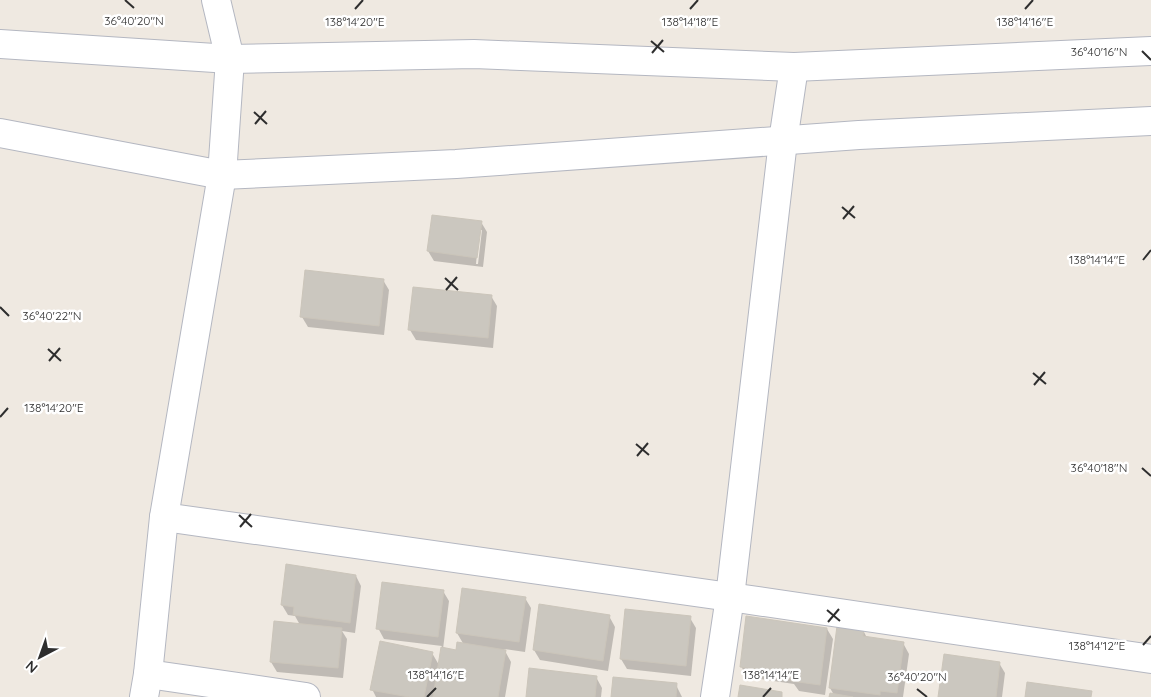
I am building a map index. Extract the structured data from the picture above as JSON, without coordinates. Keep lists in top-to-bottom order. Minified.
{"north":"bottom left","coordinates":["36°40'20\"N","138°14'20\"E","138°14'18\"E","138°14'16\"E","36°40'16\"N","138°14'14\"E","36°40'22\"N","36°40'18\"N","138°14'12\"E"]}
